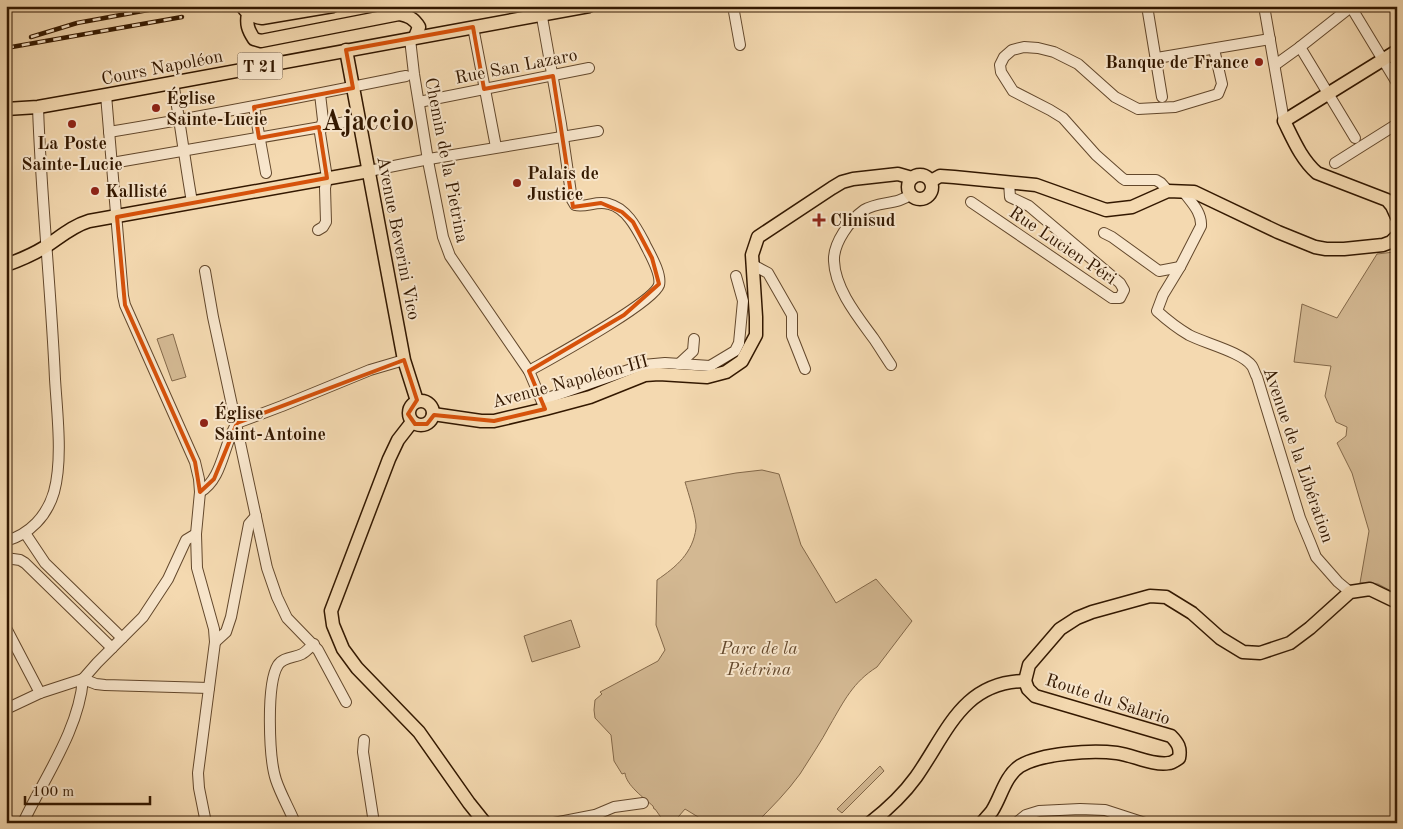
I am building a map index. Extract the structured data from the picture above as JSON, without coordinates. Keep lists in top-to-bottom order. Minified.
{"streets":{"main road":["T 21","Cours Napoléon","Avenue Beverini Vico","Avenue Napoléon III","Route du Salario"],"street":["Rue San Lazaro","Chemin de la Pietrina","Rue Lucien Péri","Avenue de la Libération"]},"crossings":[["Rue San Lazaro","Chemin de la Pietrina"],["Cours Napoléon","Chemin de la Pietrina"],["Cours Napoléon","Avenue Beverini Vico"],["Chemin de la Pietrina","Avenue Napoléon III"],["Avenue Beverini Vico","Avenue Napoléon III"]],"districts":["Ajaccio"],"parks":["Parc de la Pietrina"],"places":{"other":["Banque de France","Église Sainte-Lucie","La Poste Sainte-Lucie","Palais de Justice","Kallisté","Église Saint-Antoine"],"health":["Clinisud"]},"scale_bar":"100 m"}
